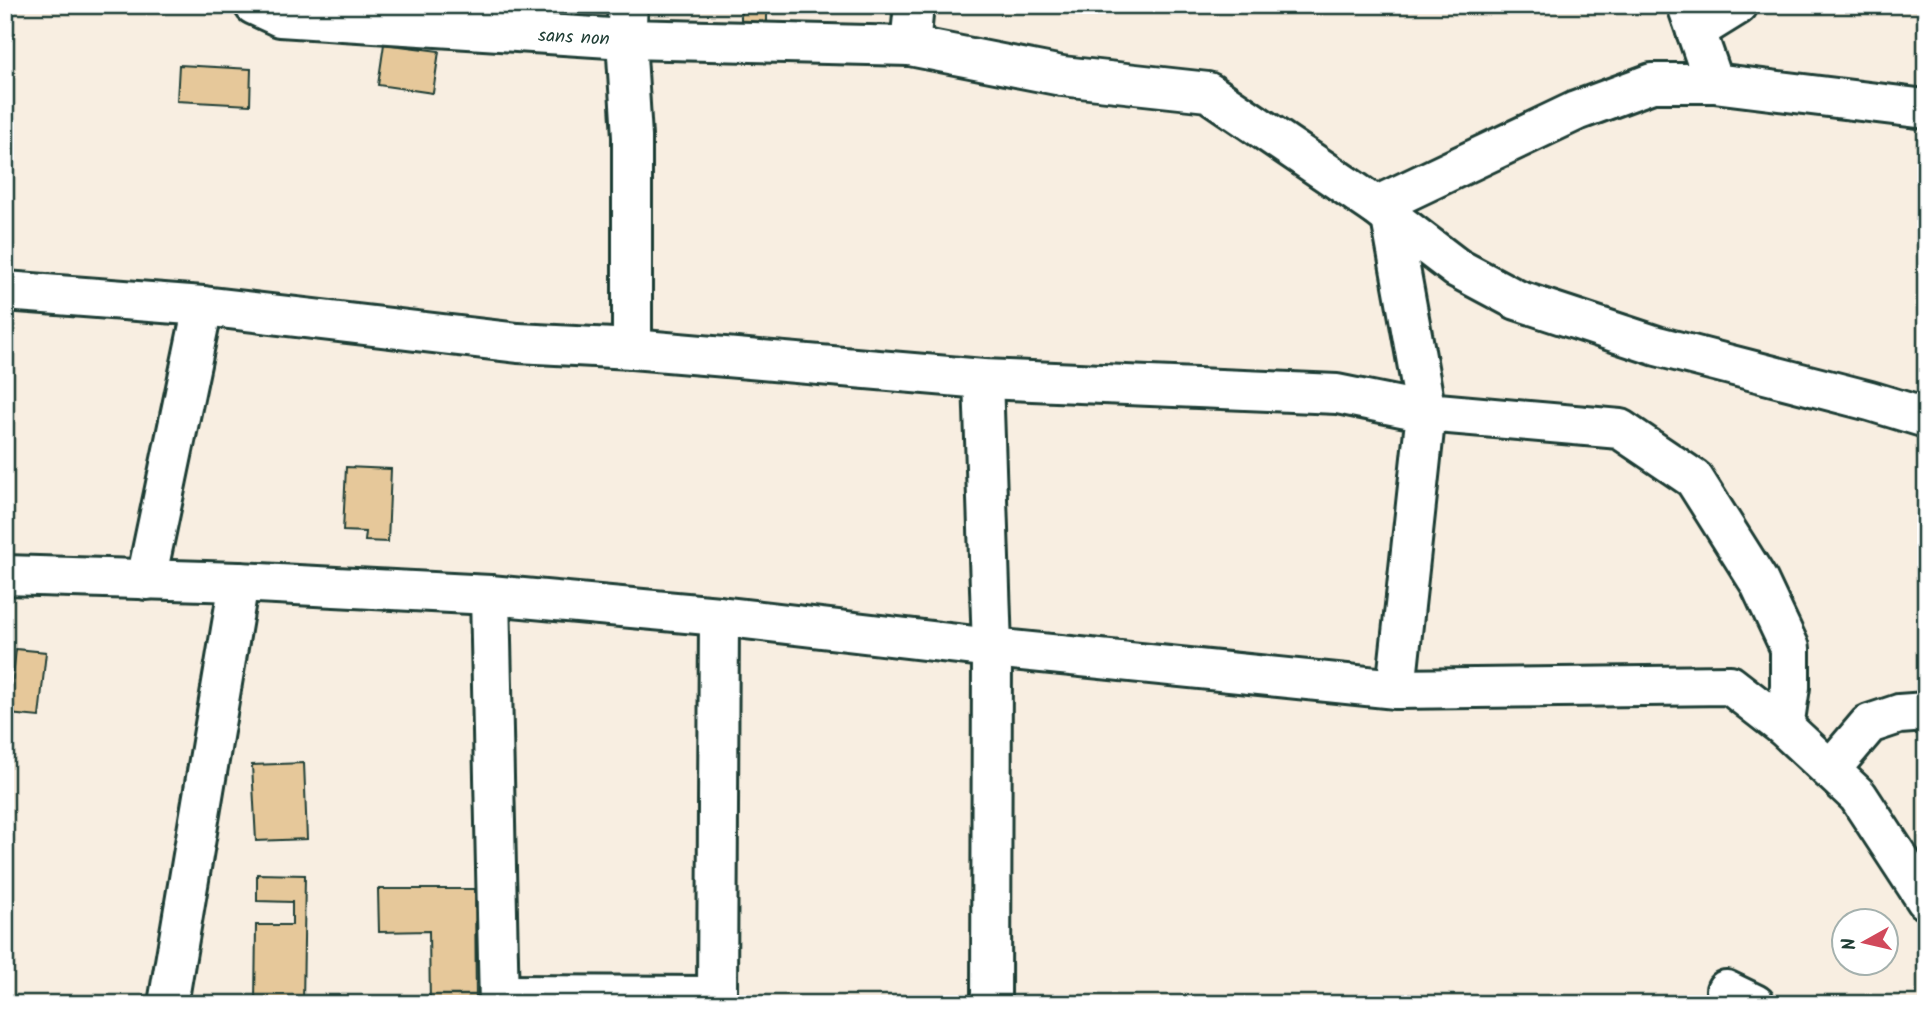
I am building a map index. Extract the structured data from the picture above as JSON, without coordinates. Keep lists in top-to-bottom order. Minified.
{"streets":{"street":["sans non"]},"north":"left"}
